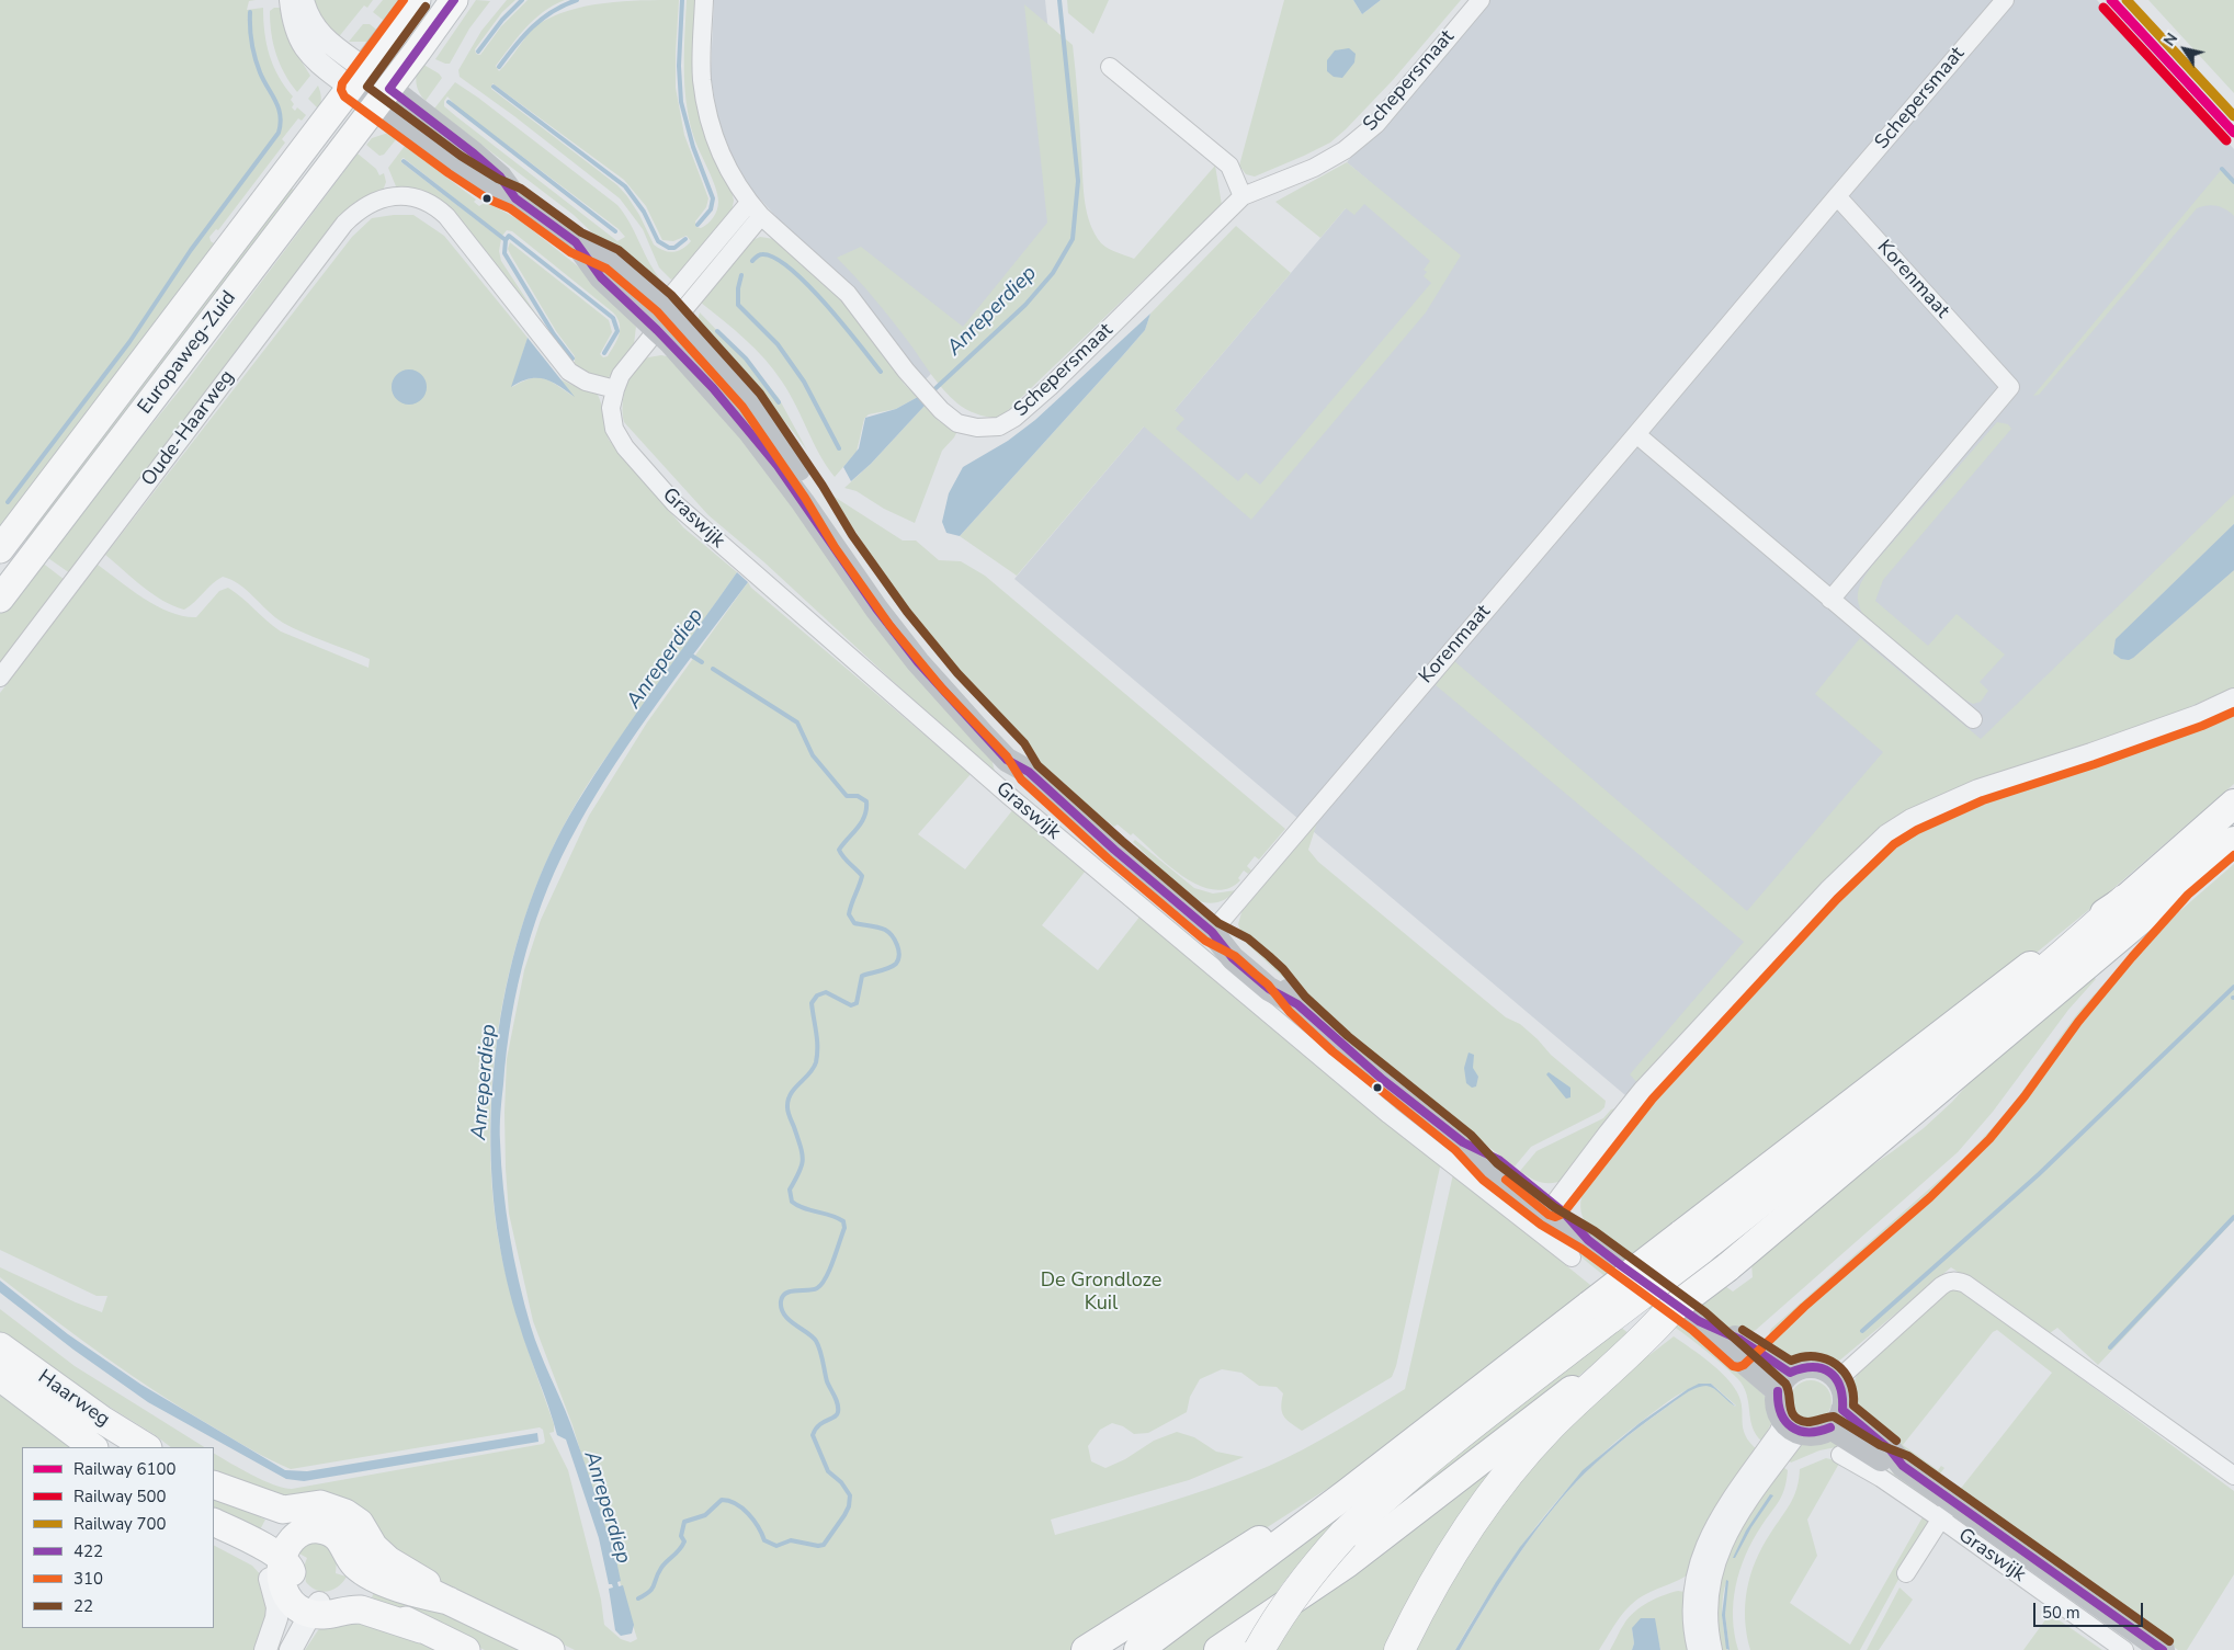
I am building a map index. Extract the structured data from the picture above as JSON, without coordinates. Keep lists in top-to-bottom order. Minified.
{"streets":{"main road":["Europaweg-Zuid","Graswijk","Haarweg"],"street":["Schepersmaat","Korenmaat","Oude-Haarweg"]},"crossings":[["Schepersmaat","Korenmaat"],["Korenmaat","Graswijk"],["Europaweg-Zuid","Graswijk"],["Oude-Haarweg","Graswijk"]],"water":["Anreperdiep"],"parks":["De Grondloze Kuil"],"lines":["rail line 6100","rail line 700","transit line 422","transit line 310","transit line 22","rail line 500"],"legend":["Railway 6100","Railway 500","Railway 700","422","310","22"],"scale_bar":"50 m","north":"top left"}
